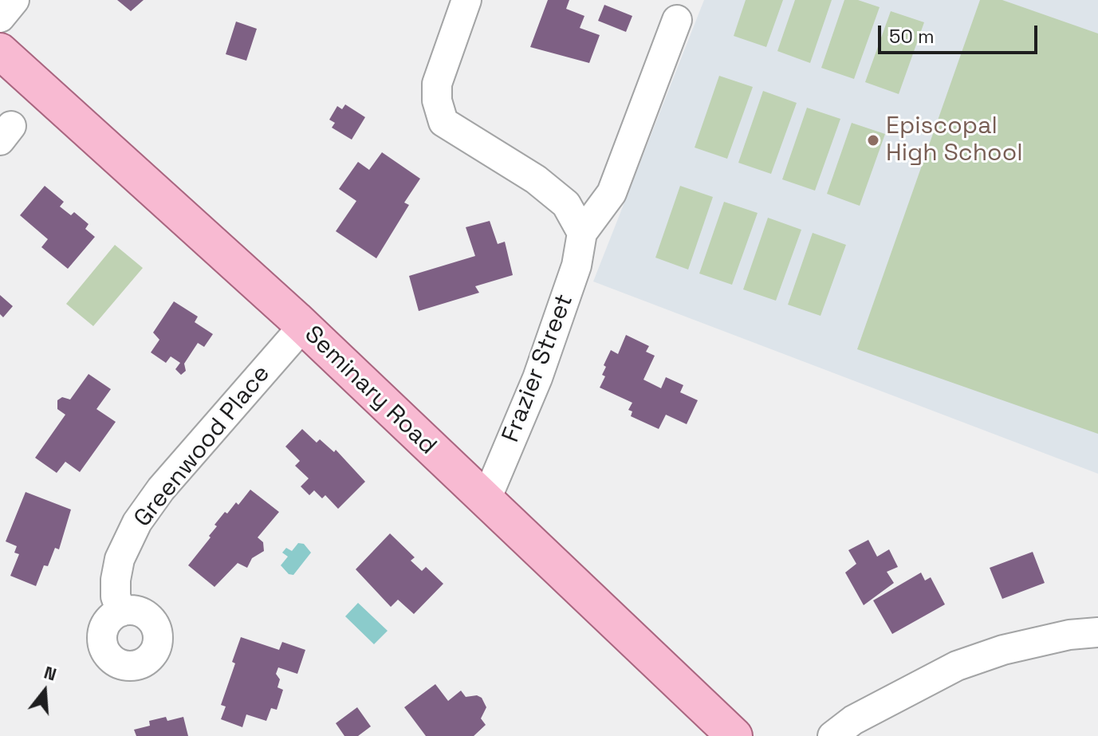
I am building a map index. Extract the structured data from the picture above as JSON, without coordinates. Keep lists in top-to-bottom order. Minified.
{"streets":{"main road":["Seminary Road"],"street":["Frazier Street","Greenwood Place"]},"crossings":[["Frazier Street","Seminary Road"],["Seminary Road","Greenwood Place"]],"places":["Episcopal High School"],"scale_bar":"50 m","north":"top"}
